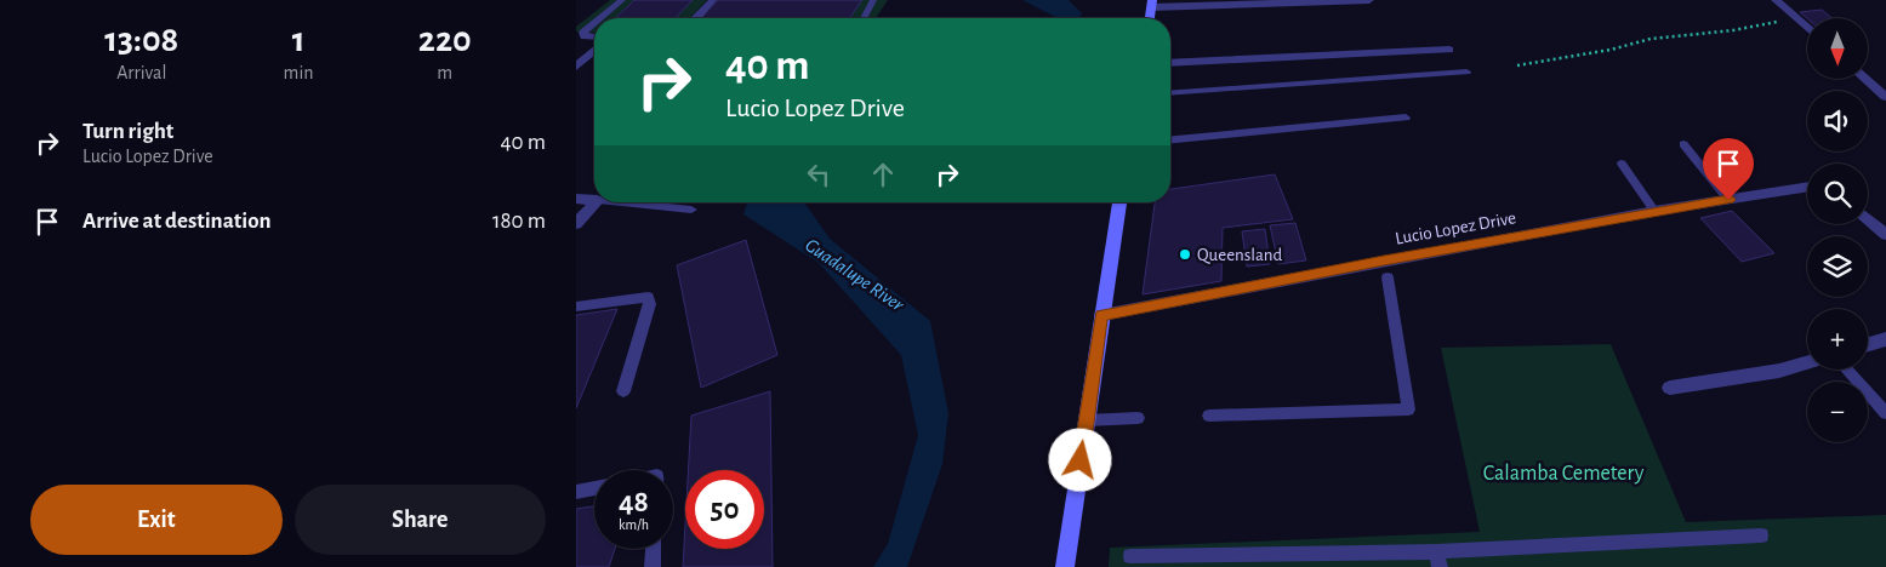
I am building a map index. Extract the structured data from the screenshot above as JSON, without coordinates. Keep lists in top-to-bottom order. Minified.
{"streets":{"street":["Lucio Lopez Drive"]},"water":["Guadalupe River"],"parks":["Calamba Cemetery"],"places":["Queensland"],"north":"bottom","page":{"eta":["13:08","Arrival","1","min","220","m"],"map_buttons":["+","−"],"turn":["40 m","Lucio Lopez Drive"],"list":[{"name":"Turn right","note":"Lucio Lopez Drive","value":"40 m"},{"name":"Arrive at destination","value":"180 m"}],"speed":"48 km/h","limit":"50","buttons":["Exit","Share"]}}
